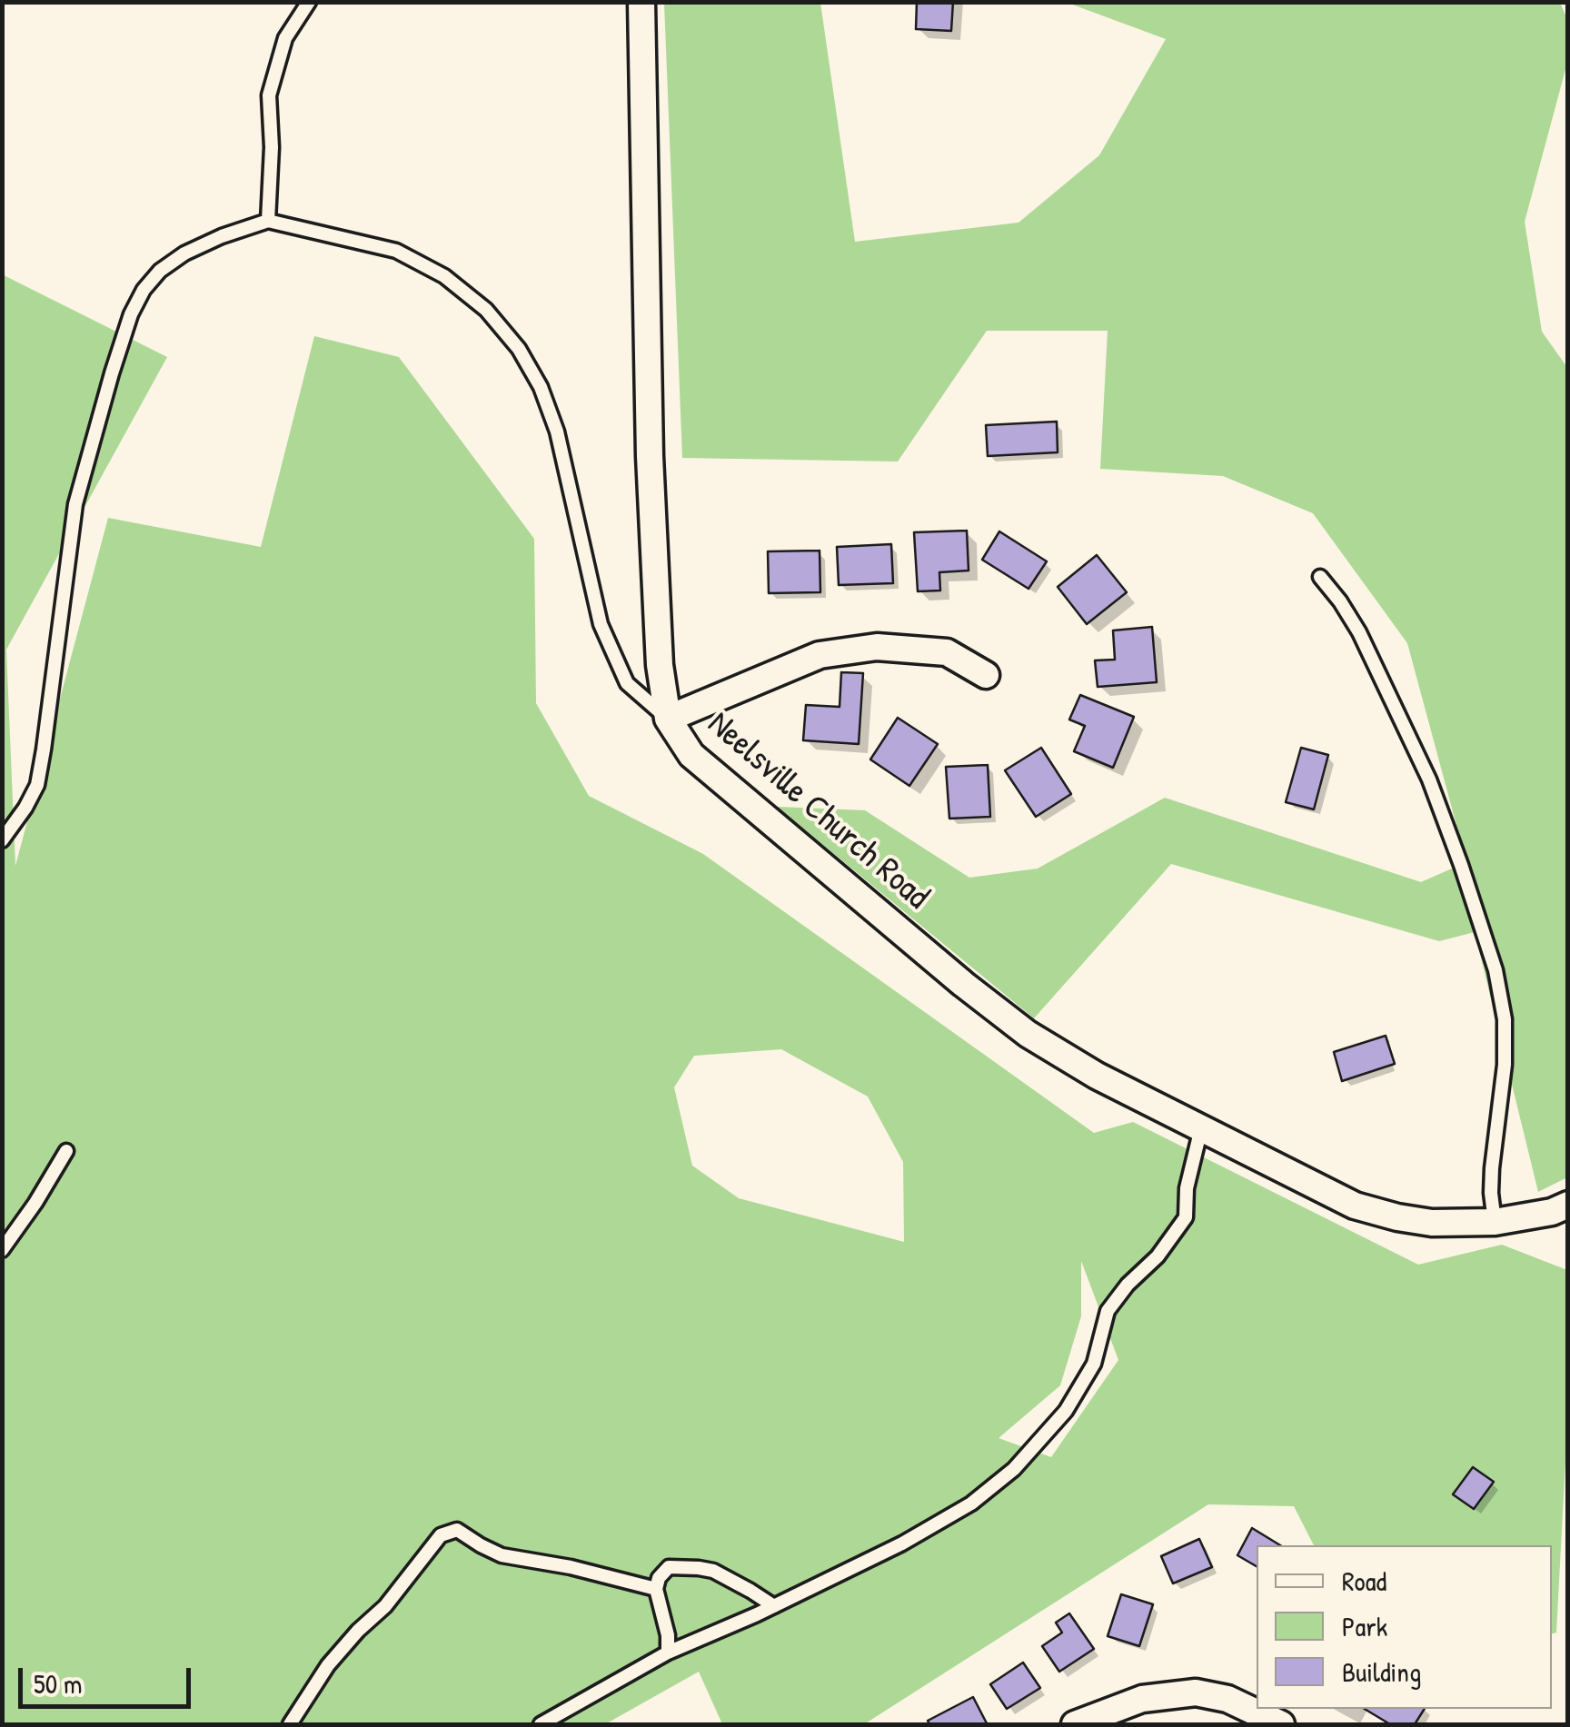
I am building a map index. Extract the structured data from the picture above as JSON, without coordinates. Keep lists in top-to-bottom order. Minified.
{"streets":{"street":["Neelsville Church Road"]},"legend":["Road","Park","Building"],"scale_bar":"50 m"}
